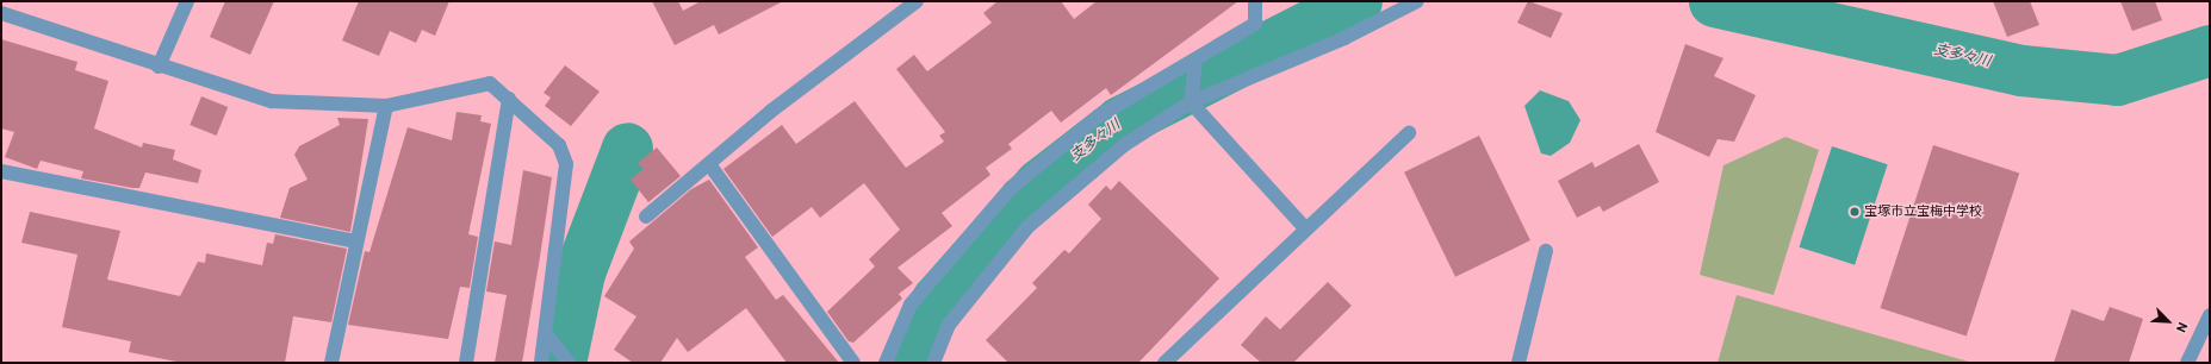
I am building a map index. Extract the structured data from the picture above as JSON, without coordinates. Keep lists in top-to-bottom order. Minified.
{"water":["支多々川"],"places":["宝塚市立宝梅中学校"],"north":"bottom right"}
